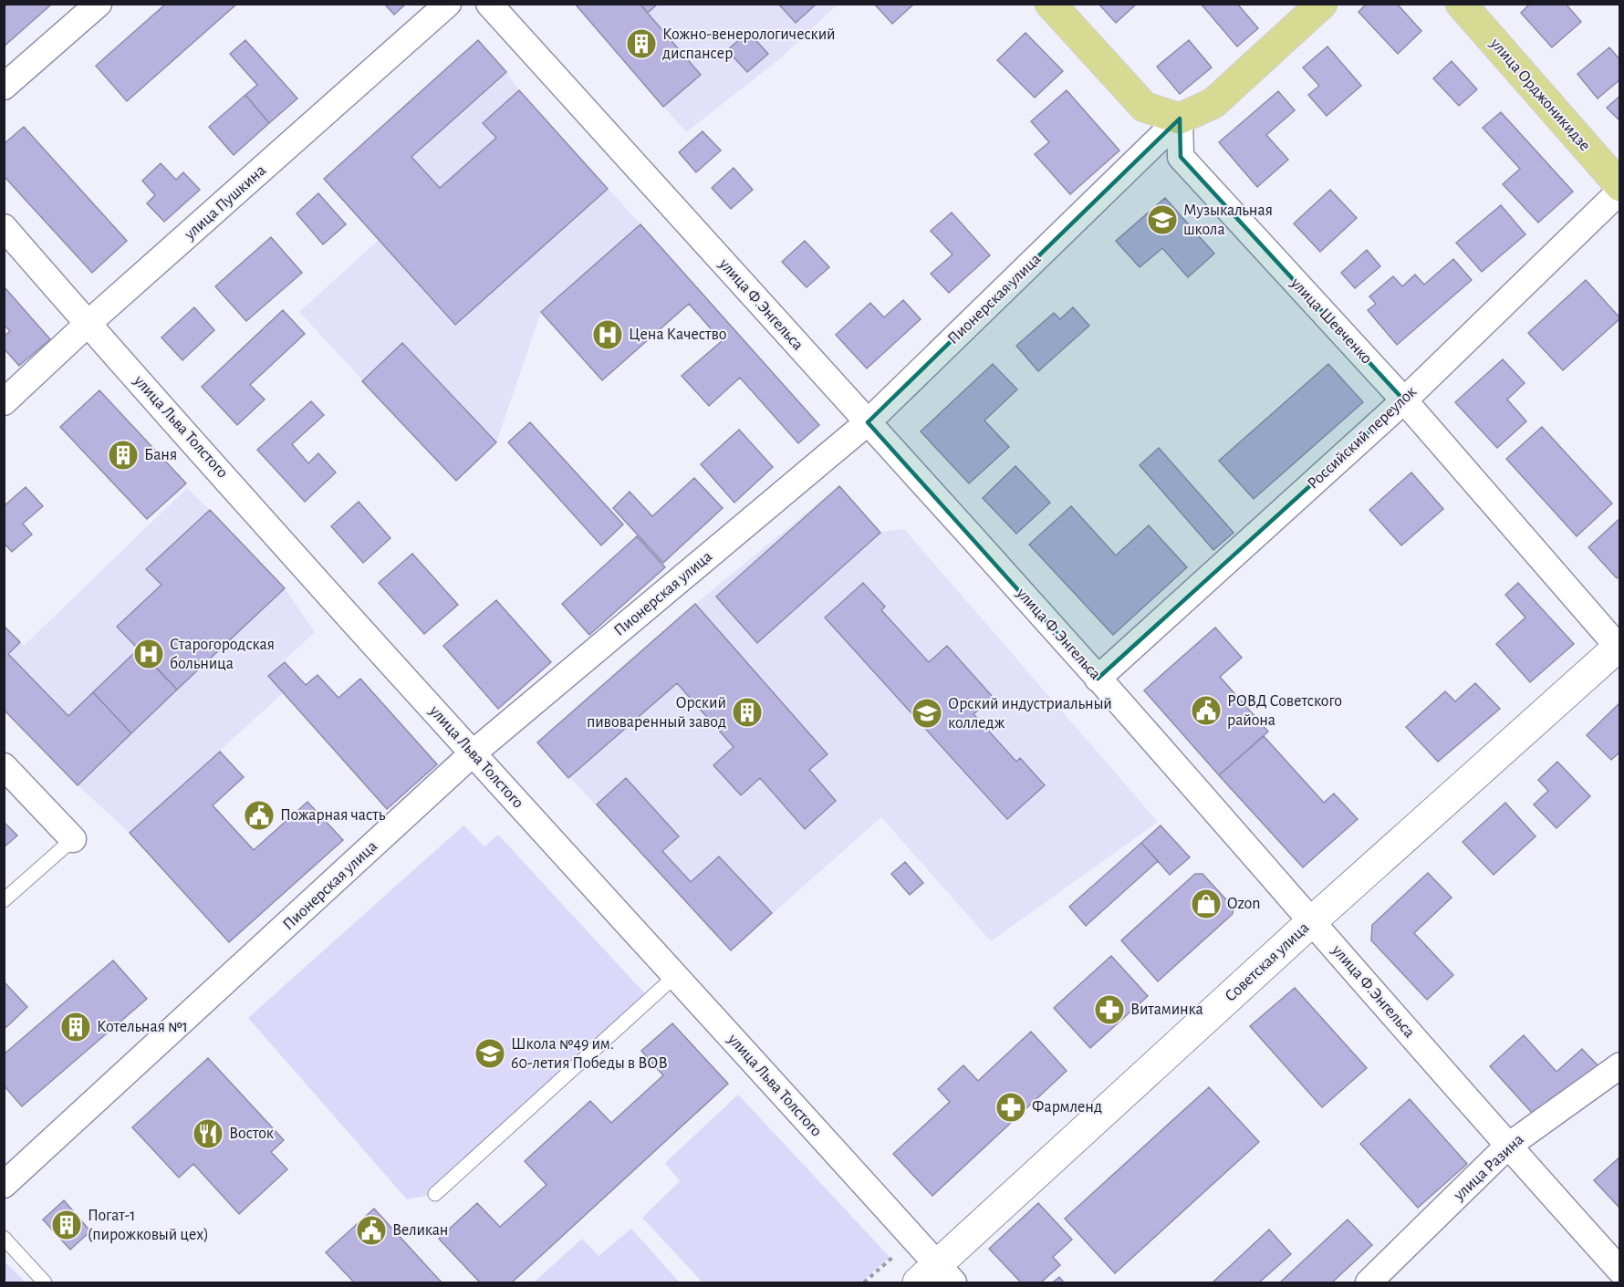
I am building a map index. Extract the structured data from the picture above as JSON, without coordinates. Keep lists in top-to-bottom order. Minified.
{"streets":{"main road":["улица Орджоникидзе","Пионерская улица"],"street":["улица Пушкина","улица Ф.Энгельса","улица Шевченко","улица Льва Толстого","Российский переулок","Советская улица","улица Разина"]},"crossings":[["улица Пушкина","улица Льва Толстого"],["Пионерская улица","улица Ф.Энгельса"],["Пионерская улица","улица Шевченко"],["Пионерская улица","улица Льва Толстого"],["улица Ф.Энгельса","Российский переулок"],["улица Ф.Энгельса","Советская улица"],["улица Ф.Энгельса","улица Разина"],["улица Шевченко","Российский переулок"],["улица Шевченко","Советская улица"],["улица Льва Толстого","Советская улица"]],"places":{"building":["Кожно-венерологический диспансер","Баня","Орский пивоваренный завод","Котельная №1","Погат-1 (пирожковый цех)"],"school or university":["Музыкальная школа","Орский индустриальный колледж","Школа №49 им. 60-летия Победы в ВОВ"],"hospital":["Цена Качество","Старогородская больница"],"public building":["РОВД Советского района","Пожарная часть","Великан"],"shop":["Ozon"],"pharmacy":["Витаминка","Фармленд"],"restaurant":["Восток"]}}
